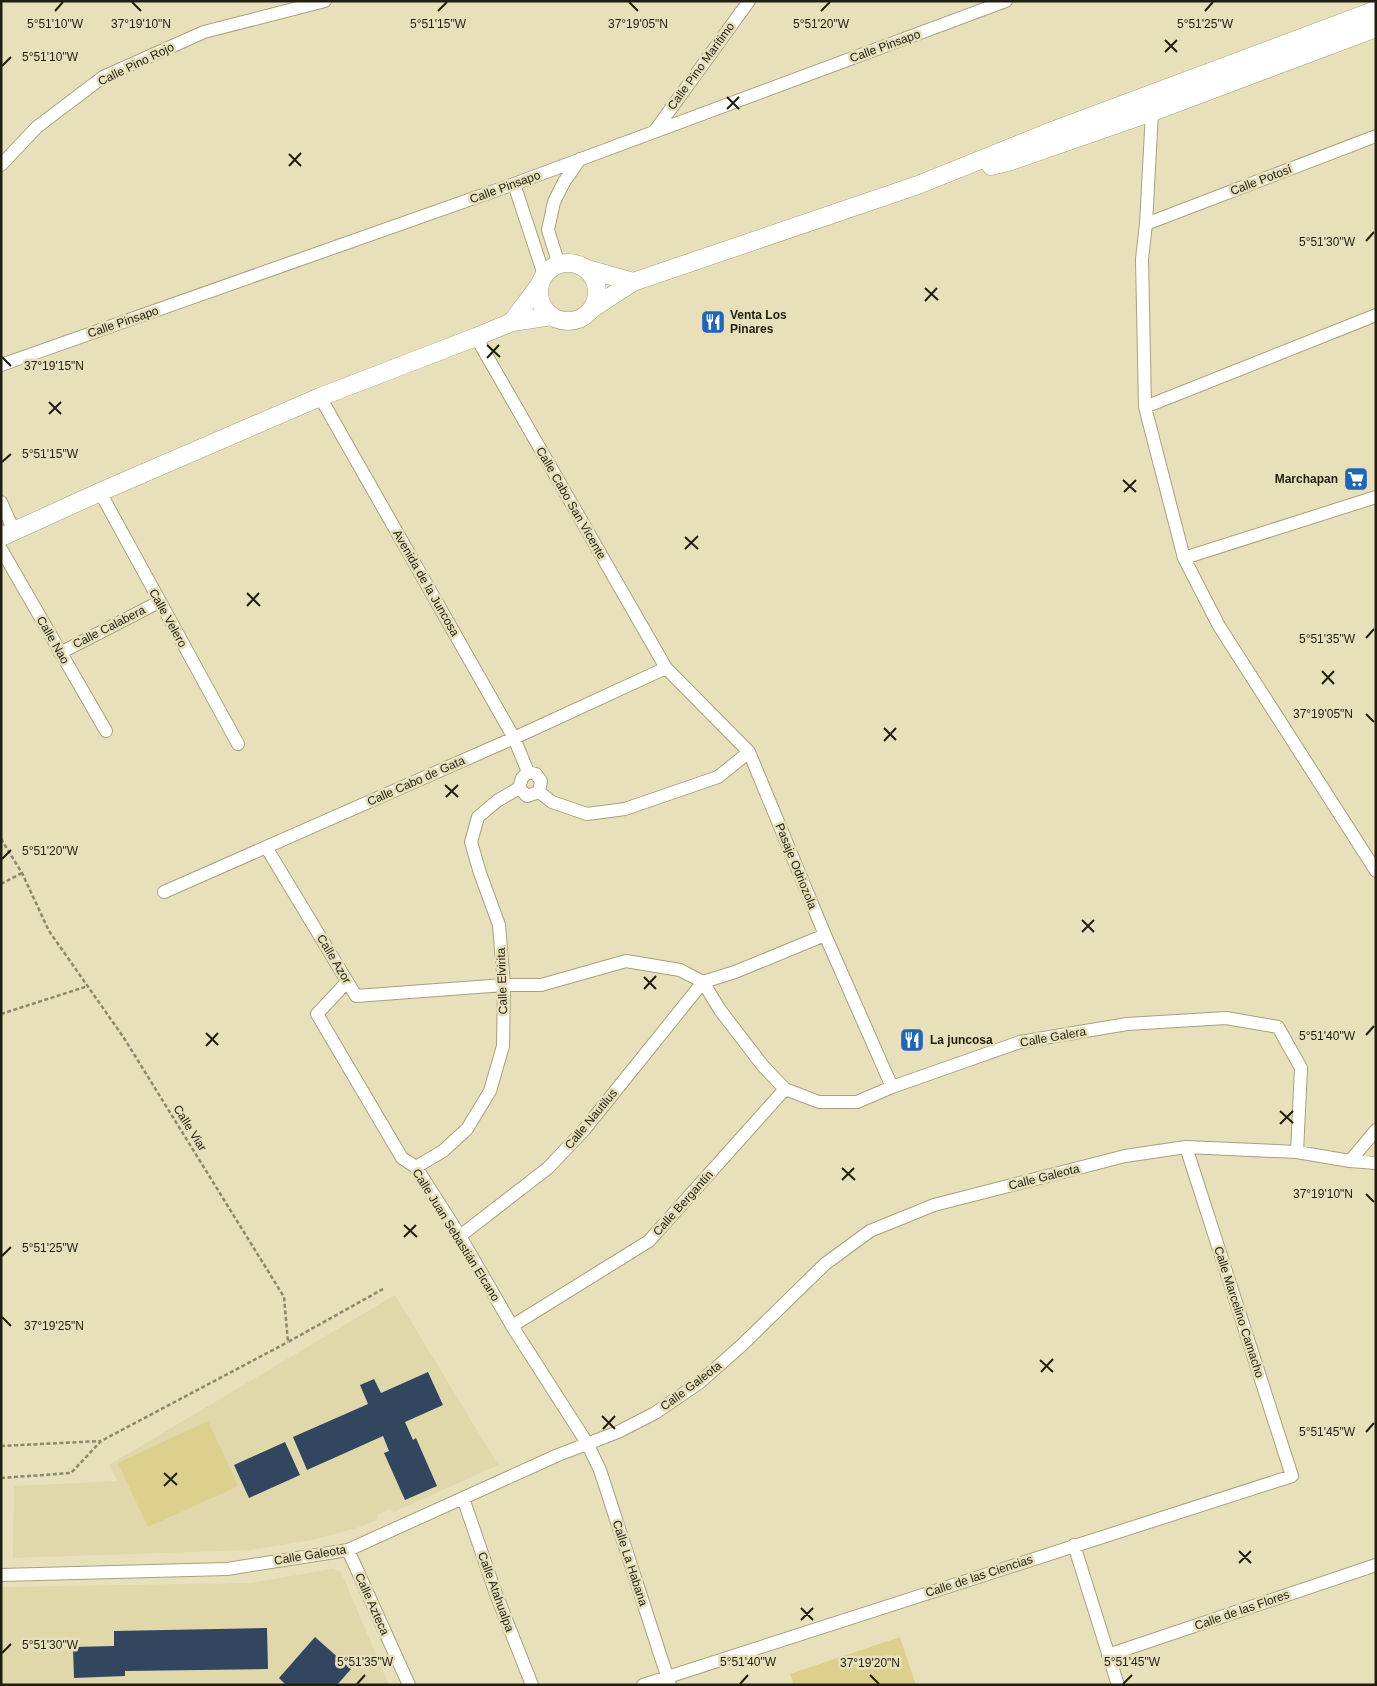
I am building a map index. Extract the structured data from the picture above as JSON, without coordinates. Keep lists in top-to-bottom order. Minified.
{"streets":{"street":["Calle Pinsapo","Calle Pino Rojo","Calle Pino Marítimo","Calle Potosí","Calle Cabo San Vicente","Avenida de la Juncosa","Calle Velero","Calle Calabera","Calle Nao","Calle Cabo de Gata","Pasaje Odriozola","Calle Azor","Calle Elvirita","Calle Galera","Calle Nautilus","Calle Galeota","Calle Bergantín","Calle Juan Sebastián Elcano","Calle Marcelino Camacho","Calle La Habana","Calle de las Ciencias","Calle Atahualpa","Calle Azteca","Calle de las Flores"],"path":["Calle Viar"]},"crossings":[["Calle Pinsapo","Calle Pino Marítimo"],["Calle Cabo San Vicente","Calle Cabo de Gata"],["Calle Cabo San Vicente","Pasaje Odriozola"],["Avenida de la Juncosa","Calle Cabo de Gata"],["Avenida de la Juncosa","Calle Elvirita"],["Calle Velero","Calle Calabera"],["Calle Calabera","Calle Nao"],["Calle Cabo de Gata","Pasaje Odriozola"],["Calle Cabo de Gata","Calle Azor"],["Pasaje Odriozola","Calle Galera"],["Calle Azor","Calle Elvirita"],["Calle Azor","Calle Juan Sebastián Elcano"],["Calle Elvirita","Calle Juan Sebastián Elcano"],["Calle Galera","Calle Nautilus"],["Calle Galera","Calle Galeota"],["Calle Galera","Calle Bergantín"],["Calle Nautilus","Calle Juan Sebastián Elcano"],["Calle Galeota","Calle Juan Sebastián Elcano"],["Calle Galeota","Calle Marcelino Camacho"],["Calle Galeota","Calle La Habana"],["Calle Galeota","Calle Atahualpa"],["Calle Galeota","Calle Azteca"],["Calle Bergantín","Calle Juan Sebastián Elcano"],["Calle Juan Sebastián Elcano","Calle La Habana"],["Calle Marcelino Camacho","Calle de las Ciencias"],["Calle La Habana","Calle de las Ciencias"]],"places":{"restaurant":["Venta Los Pinares","La juncosa"],"supermarket":["Marchapan"]},"coordinates":["37°19'10\"N","37°19'05\"N","5°51'10\"W","5°51'15\"W","5°51'20\"W","5°51'25\"W","5°51'30\"W","37°19'15\"N","5°51'35\"W","5°51'40\"W","37°19'25\"N","5°51'45\"W","37°19'20\"N"]}
